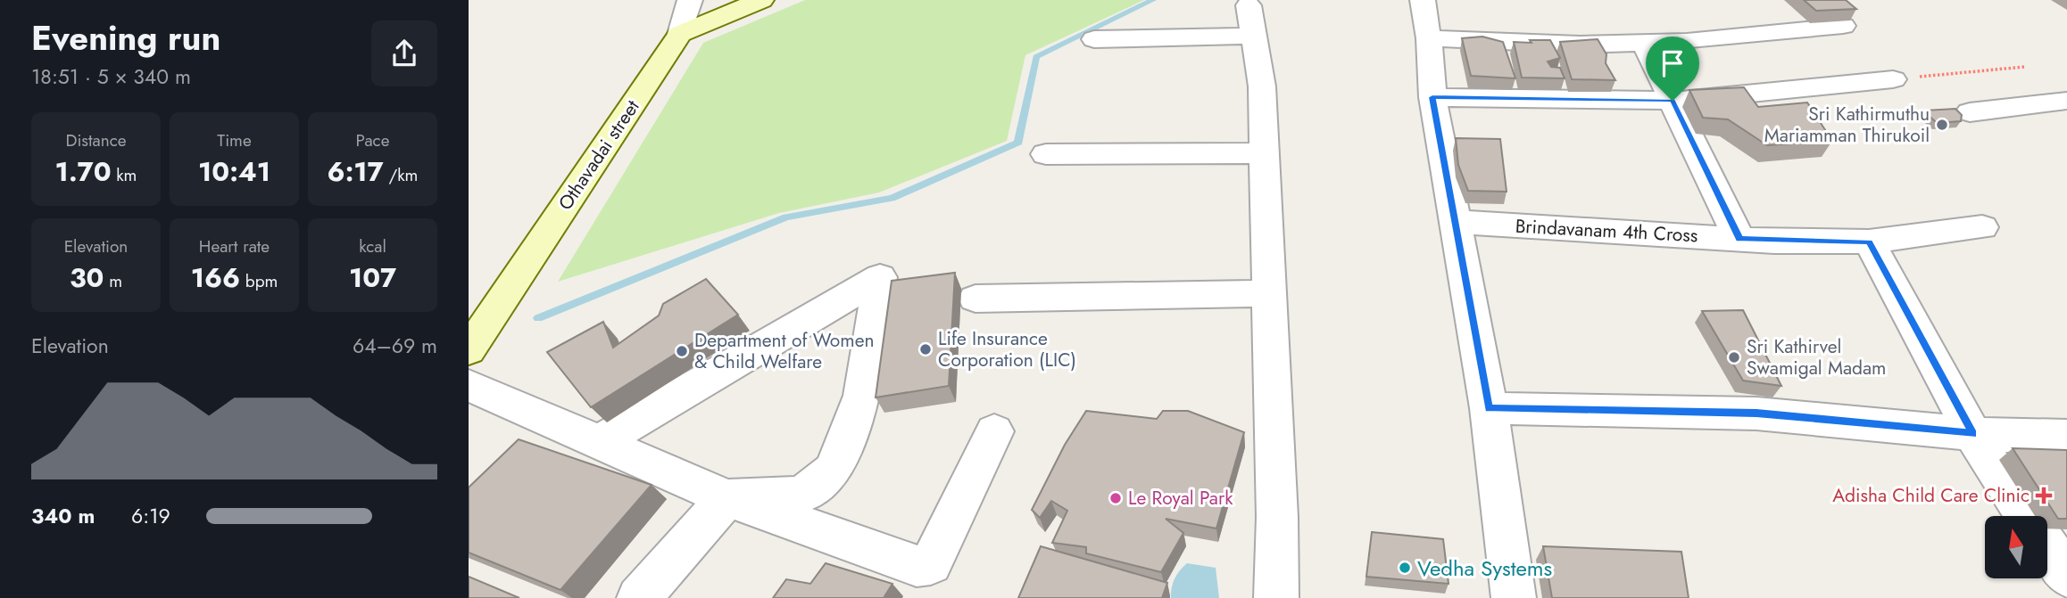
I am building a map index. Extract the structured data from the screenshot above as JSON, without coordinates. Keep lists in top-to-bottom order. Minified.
{"streets":{"street":["Othavadai street","Brindavanam 4th Cross"]},"places":{"other":["Sri Kathirmuthu Mariamman Thirukoil","Life Insurance Corporation (LIC)","Department of Women & Child Welfare","Sri Kathirvel Swamigal Madam","Le Royal Park","Vedha Systems"],"health":["Adisha Child Care Clinic"]},"north":"top","page":{"heading":["Evening run","18:51 · 5 × 340 m"],"stats":[["Distance","1.70 km"],["Time","10:41"],["Pace","6:17 /km"],["Elevation","30 m"],["Heart rate","166 bpm"],["kcal","107"]],"chart":["Elevation","64–69 m"],"list":[{"name":"340 m","note":"6:19"}]}}
